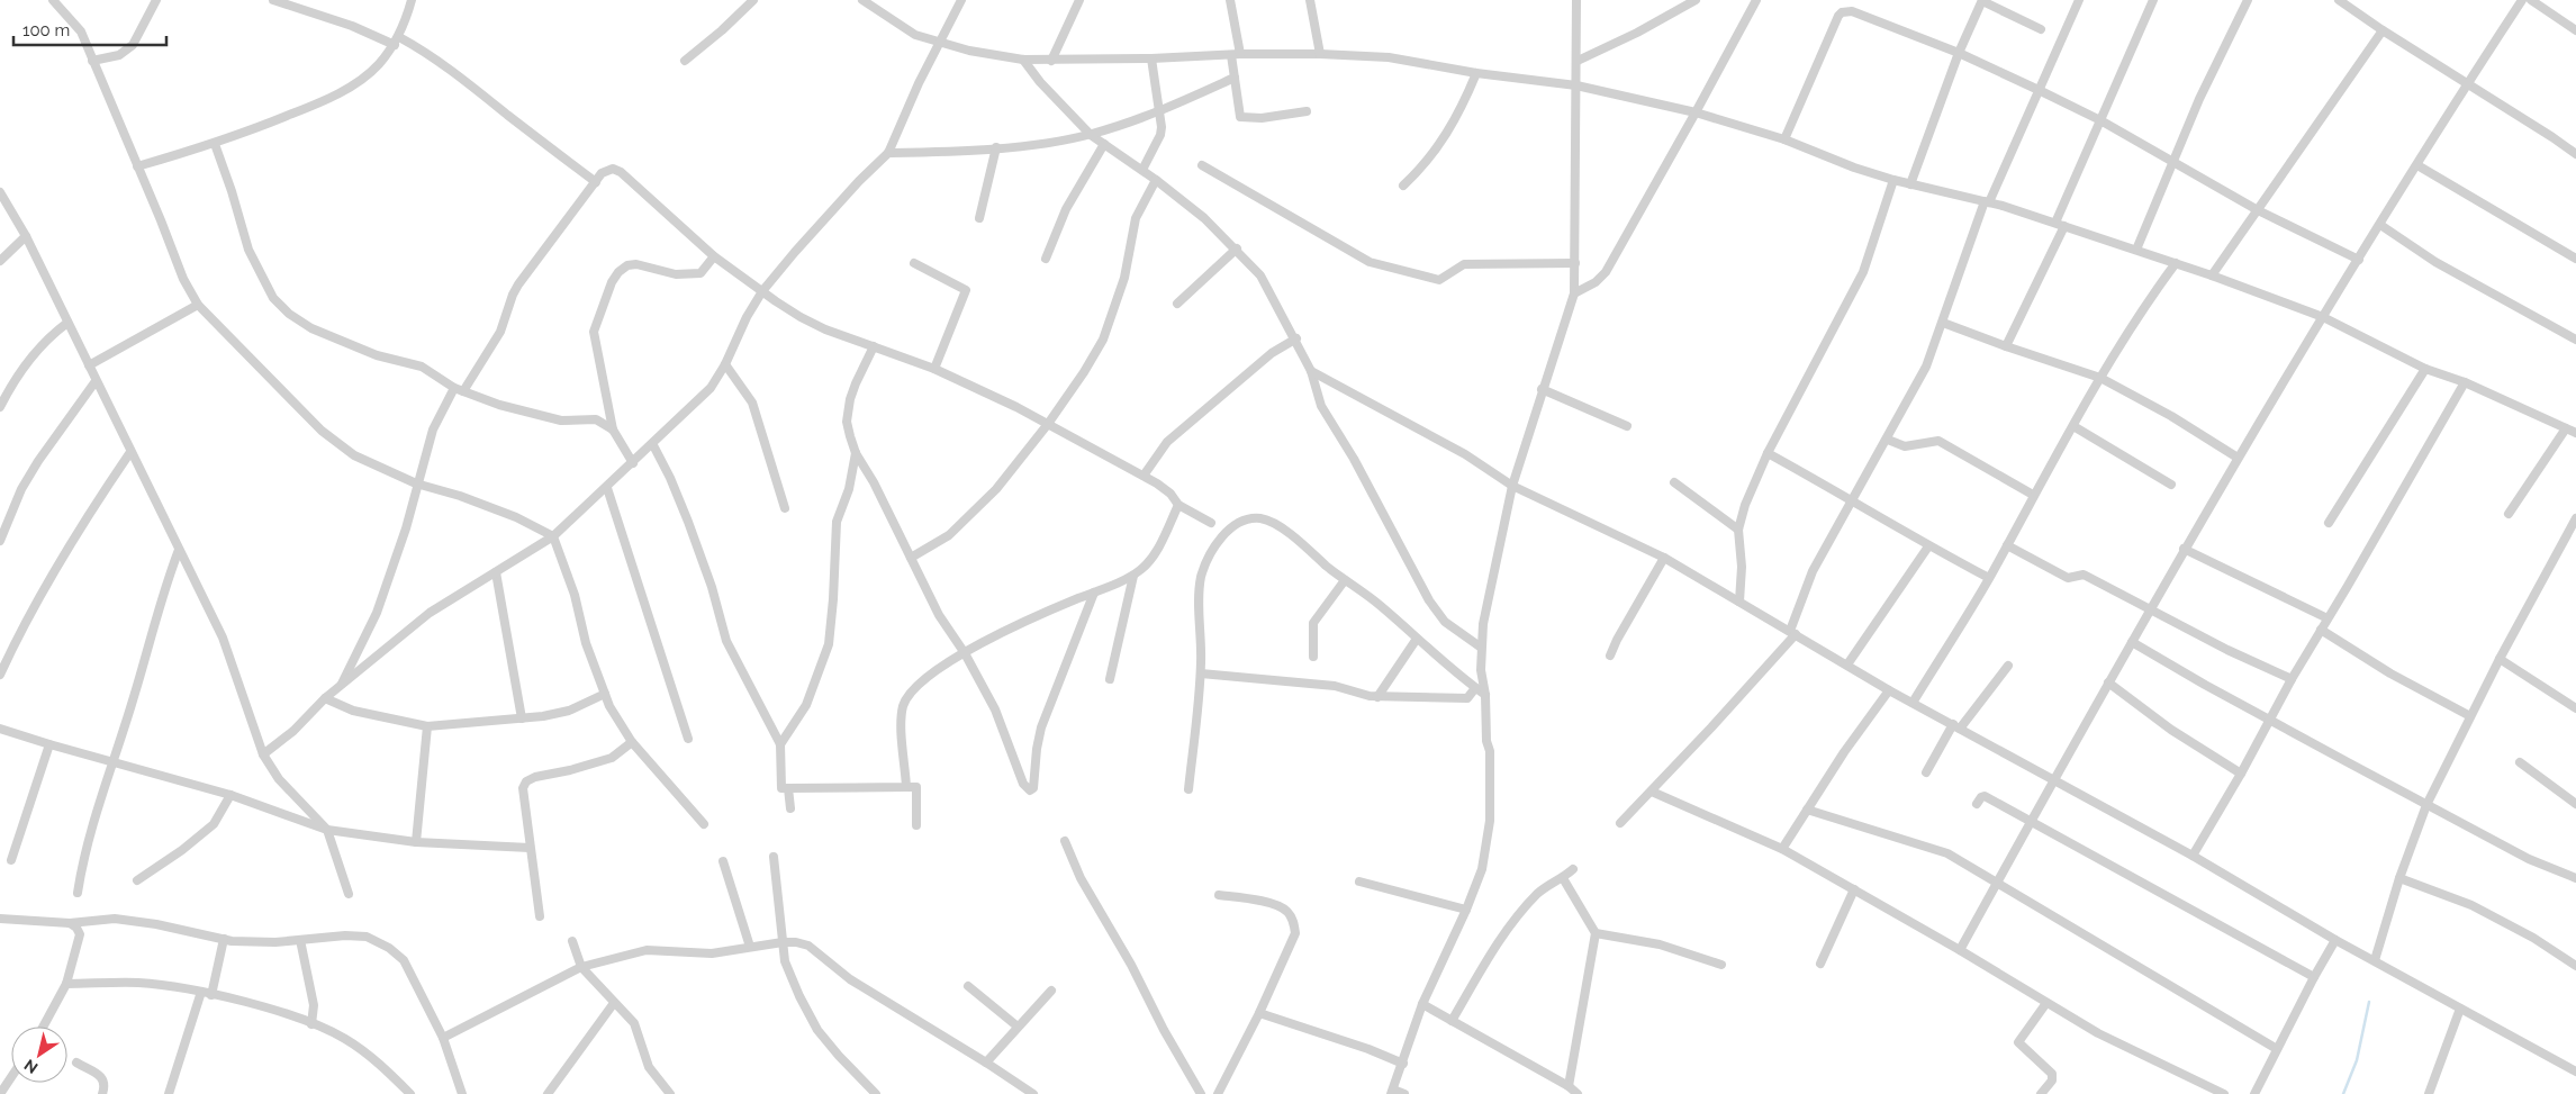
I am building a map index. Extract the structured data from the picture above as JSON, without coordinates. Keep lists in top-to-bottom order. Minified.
{"scale_bar":"100 m","north":"bottom left"}
